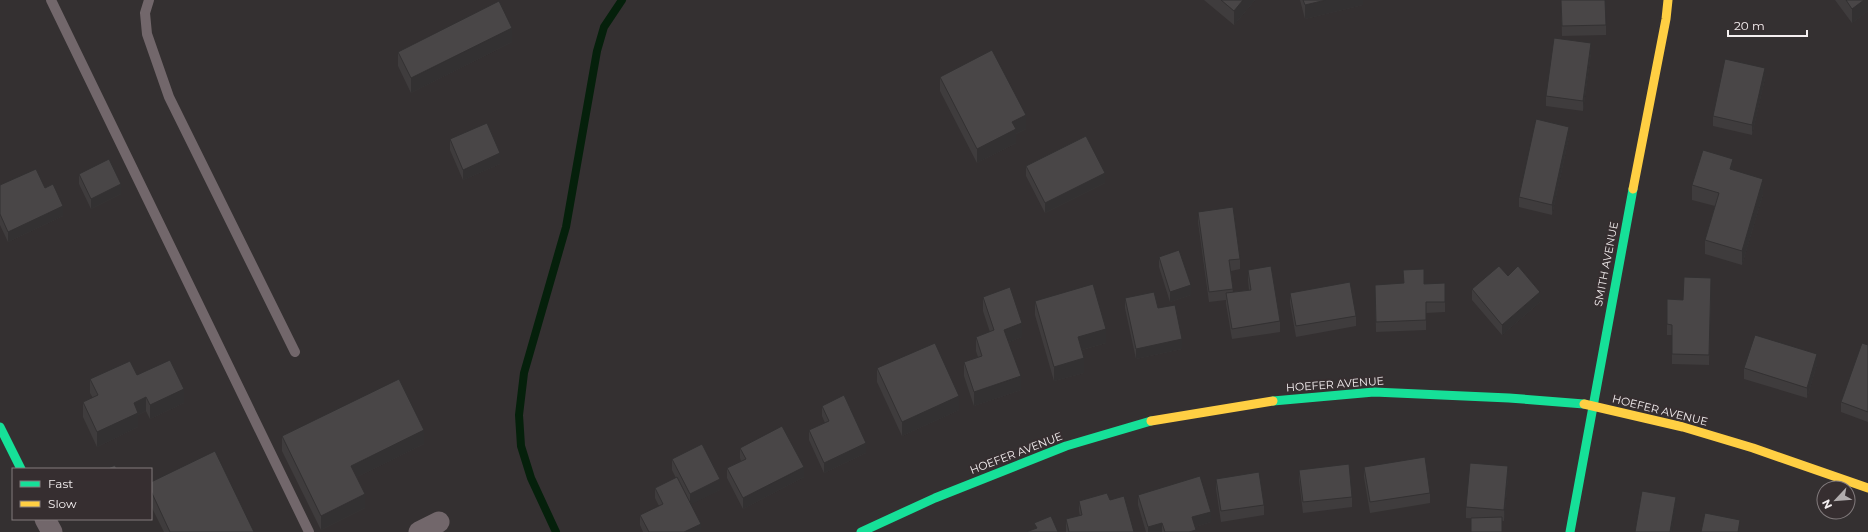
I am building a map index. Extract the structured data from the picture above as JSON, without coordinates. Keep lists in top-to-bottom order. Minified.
{"streets":{"street":["SMITH AVENUE","HOEFER AVENUE"]},"crossings":[["SMITH AVENUE","HOEFER AVENUE"]],"legend":["Fast","Slow"],"scale_bar":"20 m","north":"bottom left"}
